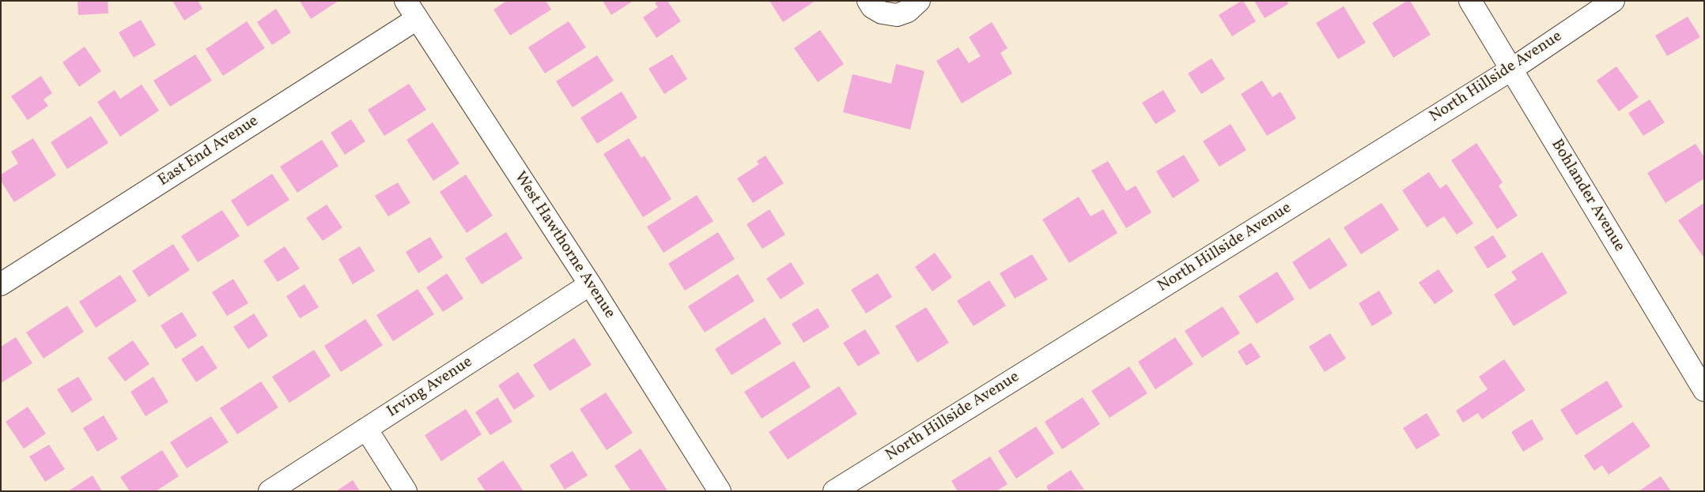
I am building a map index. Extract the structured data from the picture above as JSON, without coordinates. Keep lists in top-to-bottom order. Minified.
{"streets":{"street":["North Hillside Avenue","East End Avenue","Bohlander Avenue","West Hawthorne Avenue","Irving Avenue"]},"crossings":[["North Hillside Avenue","Bohlander Avenue"],["East End Avenue","West Hawthorne Avenue"],["West Hawthorne Avenue","Irving Avenue"]]}
